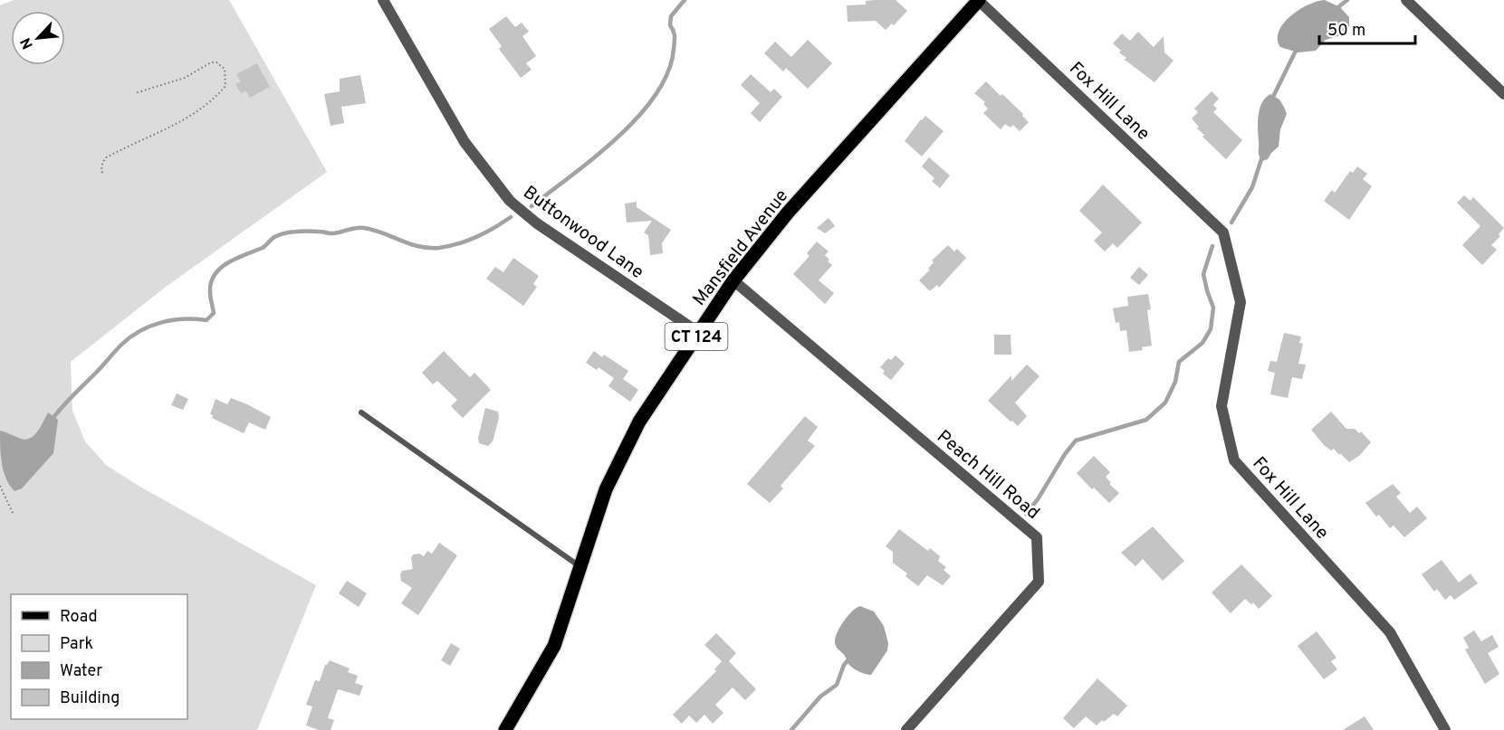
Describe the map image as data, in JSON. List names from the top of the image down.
{
  "streets": {
    "main road": ["Mansfield Avenue", "CT 124"],
    "street": ["Fox Hill Lane", "Buttonwood Lane", "Peach Hill Road"]
  },
  "crossings": [
    ["Fox Hill Lane", "Mansfield Avenue"],
    ["Buttonwood Lane", "Mansfield Avenue"],
    ["Mansfield Avenue", "Peach Hill Road"]
  ],
  "legend": [
    "Road",
    "Park",
    "Water",
    "Building"
  ],
  "scale_bar": "50 m",
  "north": "bottom left"
}
